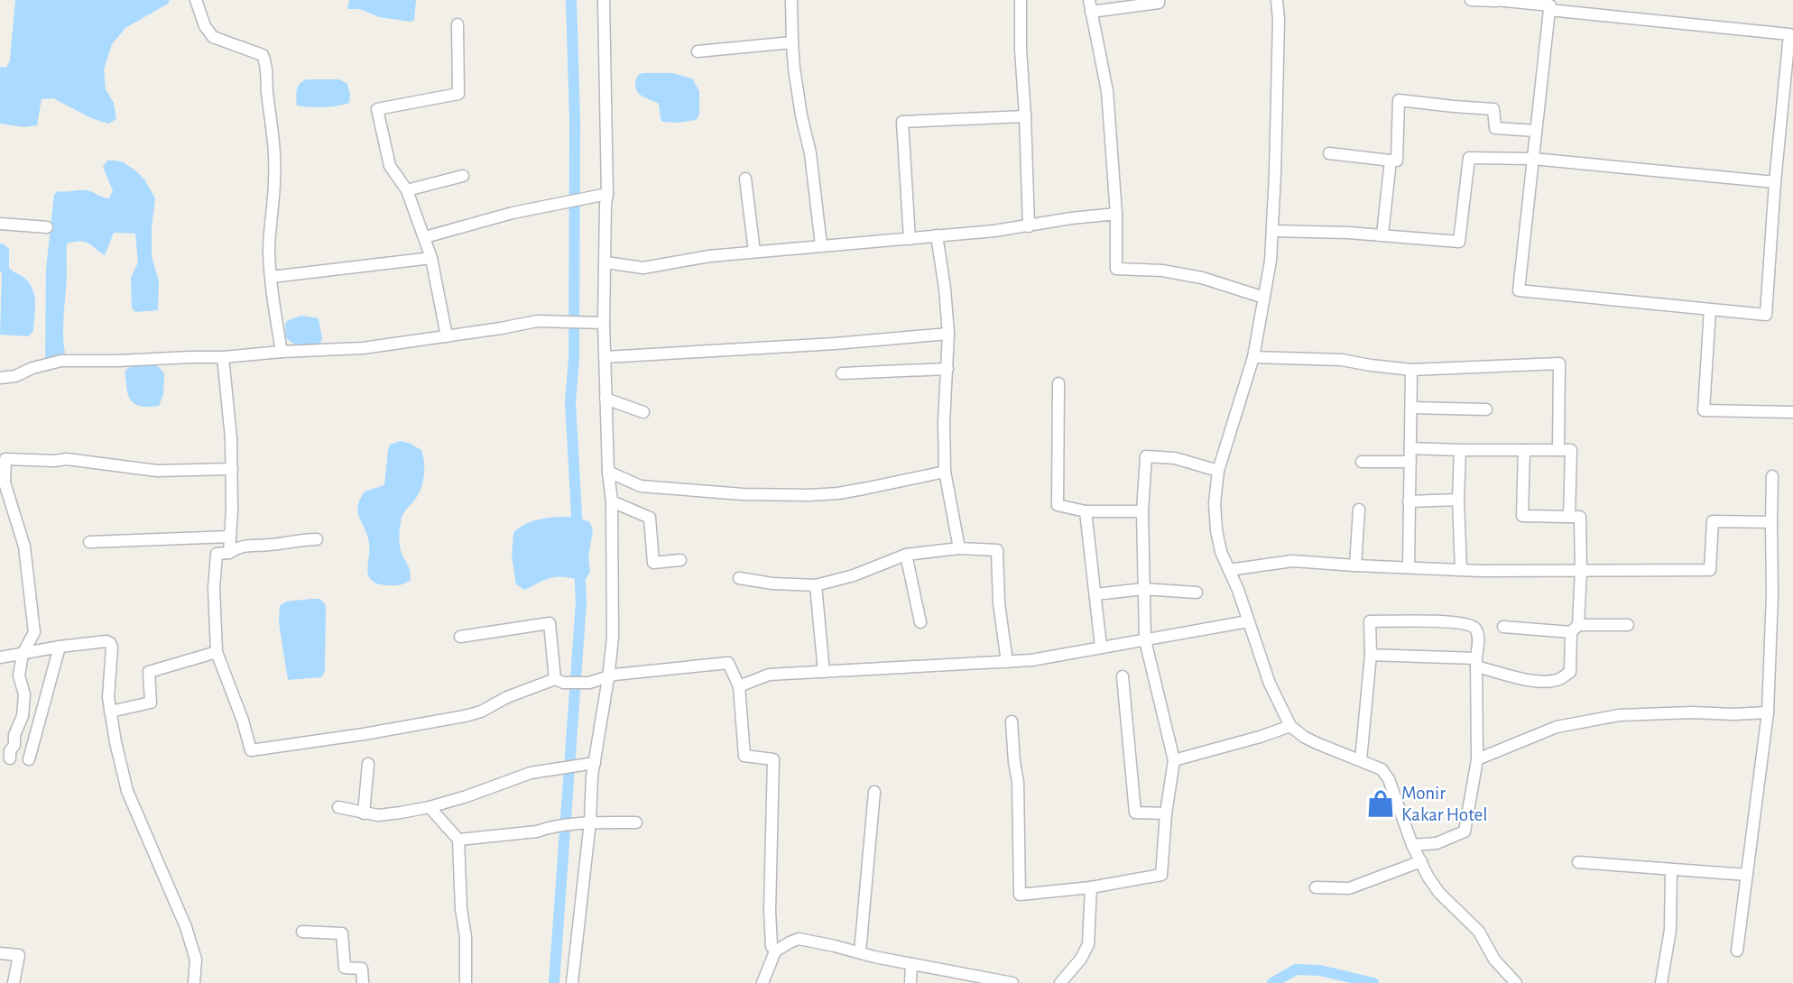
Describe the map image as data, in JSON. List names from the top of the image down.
{
  "places": {
    "shop": ["Monir Kakar Hotel"]
  }
}
